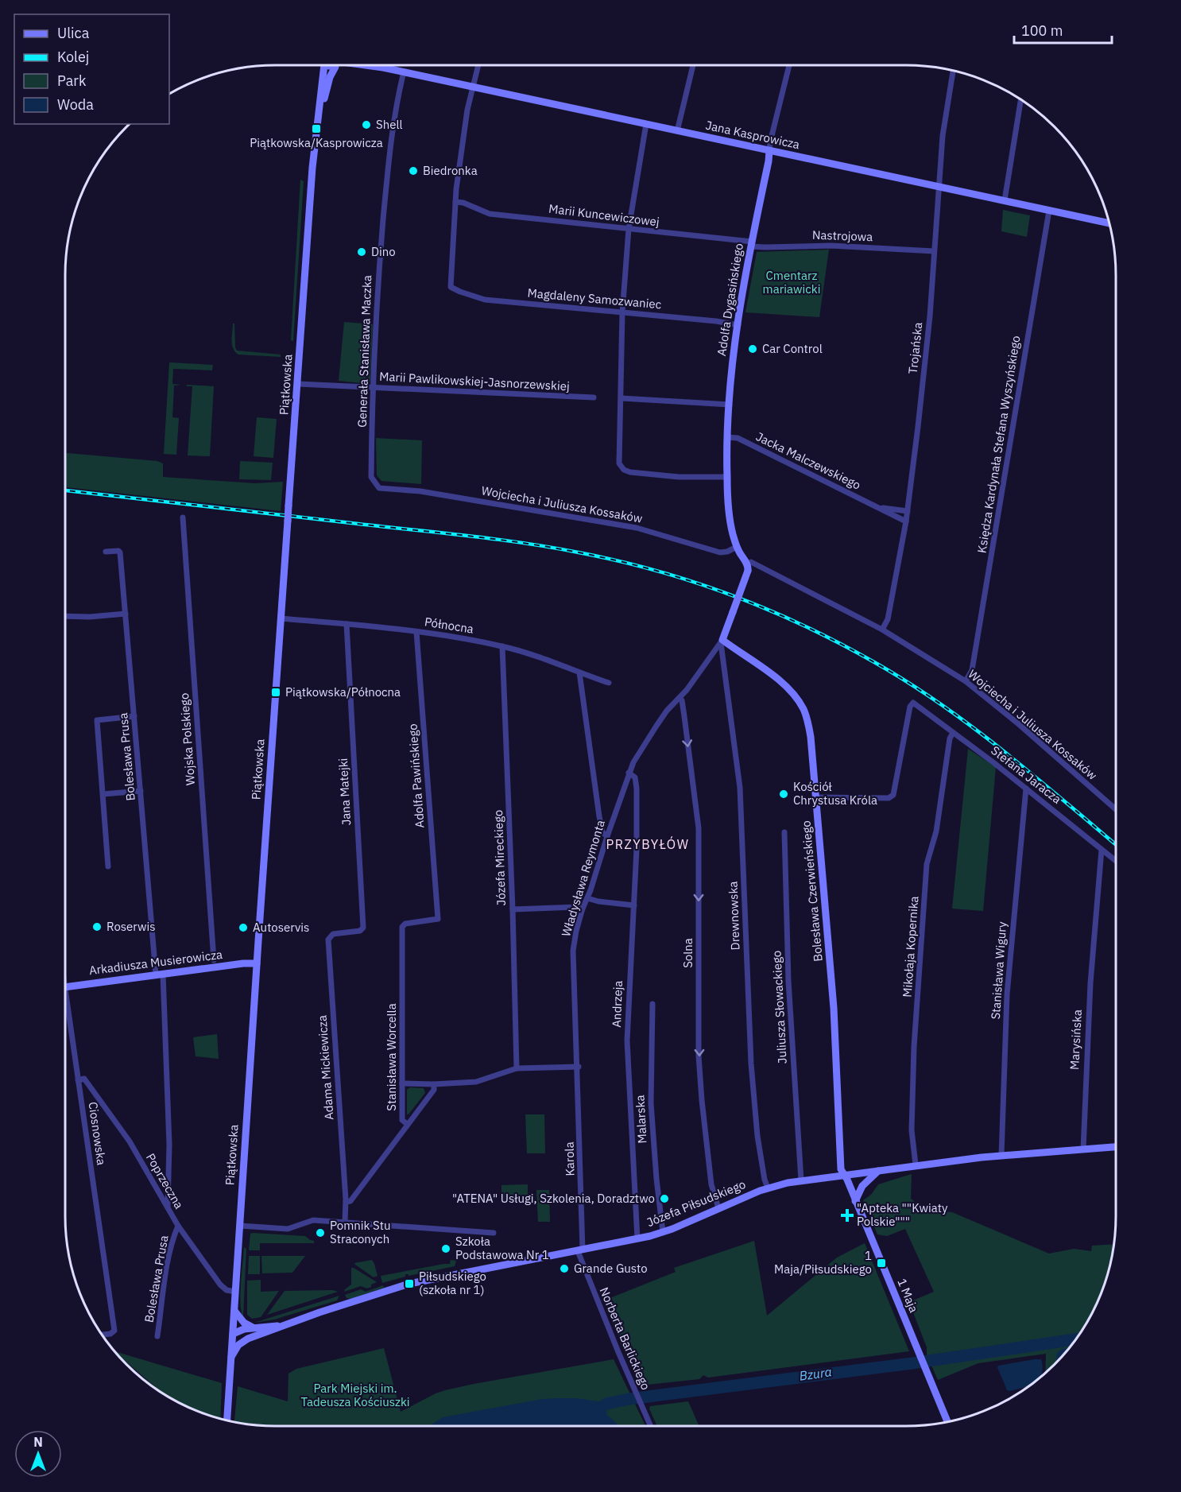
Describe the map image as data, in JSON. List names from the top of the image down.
{
  "streets": {
    "street": [
      "Jana Kasprowicza",
      "Marii Kuncewiczowej",
      "Nastrojowa",
      "Magdaleny Samozwaniec",
      "Adolfa Dygasińskiego",
      "Trojańska",
      "Generała Stanisława Maczka",
      "Marii Pawlikowskiej-Jasnorzewskiej",
      "Piątkowska",
      "Księdza Kardynała Stefana Wyszyńskiego",
      "Jacka Malczewskiego",
      "Wojciecha i Juliusza Kossaków",
      "Północna",
      "Wojska Polskiego",
      "Bolesława Prusa",
      "Stefana Jaracza",
      "Adolfa Pawińskiego",
      "Jana Matejki",
      "Józefa Mireckiego",
      "Władysława Reymonta",
      "Bolesława Czerwieńskiego",
      "Drewnowska",
      "Mikołaja Kopernika",
      "Solna",
      "Arkadiusza Musierowicza",
      "Stanisława Wigury",
      "Andrzeja",
      "Juliusza Słowackiego",
      "Marysińska",
      "Stanisława Worcella",
      "Adama Mickiewicza",
      "Malarska",
      "Ciosnowska",
      "Karola",
      "Poprzeczna",
      "Józefa Piłsudskiego",
      "1 Maja",
      "Norberta Barlickiego"
    ]
  },
  "crossings": [
    ["Jana Kasprowicza", "Adolfa Dygasińskiego"],
    ["Jana Kasprowicza", "Trojańska"],
    ["Jana Kasprowicza", "Generała Stanisława Maczka"],
    ["Jana Kasprowicza", "Księdza Kardynała Stefana Wyszyńskiego"],
    ["Marii Kuncewiczowej", "Nastrojowa"],
    ["Marii Kuncewiczowej", "Magdaleny Samozwaniec"],
    ["Marii Kuncewiczowej", "Adolfa Dygasińskiego"],
    ["Nastrojowa", "Adolfa Dygasińskiego"],
    ["Nastrojowa", "Trojańska"],
    ["Magdaleny Samozwaniec", "Adolfa Dygasińskiego"],
    ["Adolfa Dygasińskiego", "Jacka Malczewskiego"],
    ["Adolfa Dygasińskiego", "Wojciecha i Juliusza Kossaków"],
    ["Trojańska", "Jacka Malczewskiego"],
    ["Trojańska", "Wojciecha i Juliusza Kossaków"],
    ["Generała Stanisława Maczka", "Marii Pawlikowskiej-Jasnorzewskiej"],
    ["Generała Stanisława Maczka", "Wojciecha i Juliusza Kossaków"],
    ["Marii Pawlikowskiej-Jasnorzewskiej", "Piątkowska"],
    ["Piątkowska", "Północna"],
    ["Piątkowska", "Arkadiusza Musierowicza"],
    ["Piątkowska", "Poprzeczna"],
    ["Piątkowska", "Józefa Piłsudskiego"],
    ["Księdza Kardynała Stefana Wyszyńskiego", "Wojciecha i Juliusza Kossaków"],
    ["Północna", "Adolfa Pawińskiego"],
    ["Północna", "Jana Matejki"],
    ["Północna", "Józefa Mireckiego"],
    ["Bolesława Prusa", "Arkadiusza Musierowicza"],
    ["Bolesława Prusa", "Poprzeczna"],
    ["Stefana Jaracza", "Bolesława Czerwieńskiego"],
    ["Stefana Jaracza", "Mikołaja Kopernika"],
    ["Stefana Jaracza", "Stanisława Wigury"],
    ["Stefana Jaracza", "Marysińska"],
    ["Adolfa Pawińskiego", "Stanisława Worcella"],
    ["Jana Matejki", "Adama Mickiewicza"],
    ["Władysława Reymonta", "Bolesława Czerwieńskiego"],
    ["Władysława Reymonta", "Drewnowska"],
    ["Władysława Reymonta", "Solna"],
    ["Władysława Reymonta", "Andrzeja"],
    ["Władysława Reymonta", "Karola"],
    ["Bolesława Czerwieńskiego", "Drewnowska"],
    ["Bolesława Czerwieńskiego", "Józefa Piłsudskiego"],
    ["Bolesława Czerwieńskiego", "1 Maja"],
    ["Drewnowska", "Józefa Piłsudskiego"],
    ["Mikołaja Kopernika", "Józefa Piłsudskiego"],
    ["Solna", "Józefa Piłsudskiego"],
    ["Stanisława Wigury", "Józefa Piłsudskiego"],
    ["Andrzeja", "Józefa Piłsudskiego"],
    ["Juliusza Słowackiego", "Józefa Piłsudskiego"],
    ["Marysińska", "Józefa Piłsudskiego"],
    ["Stanisława Worcella", "Adama Mickiewicza"],
    ["Malarska", "Józefa Piłsudskiego"],
    ["Ciosnowska", "Poprzeczna"],
    ["Karola", "Józefa Piłsudskiego"],
    ["Karola", "Norberta Barlickiego"],
    ["Józefa Piłsudskiego", "1 Maja"],
    ["Józefa Piłsudskiego", "Norberta Barlickiego"]
  ],
  "one_way": ["Solna"],
  "districts": ["PRZYBYŁÓW"],
  "water": ["Bzura"],
  "parks": ["Cmentarz mariawicki", "Park Miejski im. Tadeusza Kościuszki"],
  "places": {
    "other": [
      "Shell",
      "Biedronka",
      "Dino",
      "Car Control",
      "Kościół Chrystusa Króla",
      "Roserwis",
      "Autoservis",
      "\"ATENA\" Usługi, Szkolenia, Doradztwo",
      "Pomnik Stu Straconych",
      "Szkoła Podstawowa Nr 1",
      "Grande Gusto"
    ],
    "transit": [
      "Piątkowska/Kasprowicza",
      "Piątkowska/Północna",
      "1 Maja/Piłsudskiego",
      "Piłsudskiego (szkoła nr 1)"
    ],
    "health": ["\"Apteka \"\"Kwiaty Polskie\"\"\""]
  },
  "legend": [
    "Ulica",
    "Kolej",
    "Park",
    "Woda"
  ],
  "scale_bar": "100 m",
  "north": "top"
}
